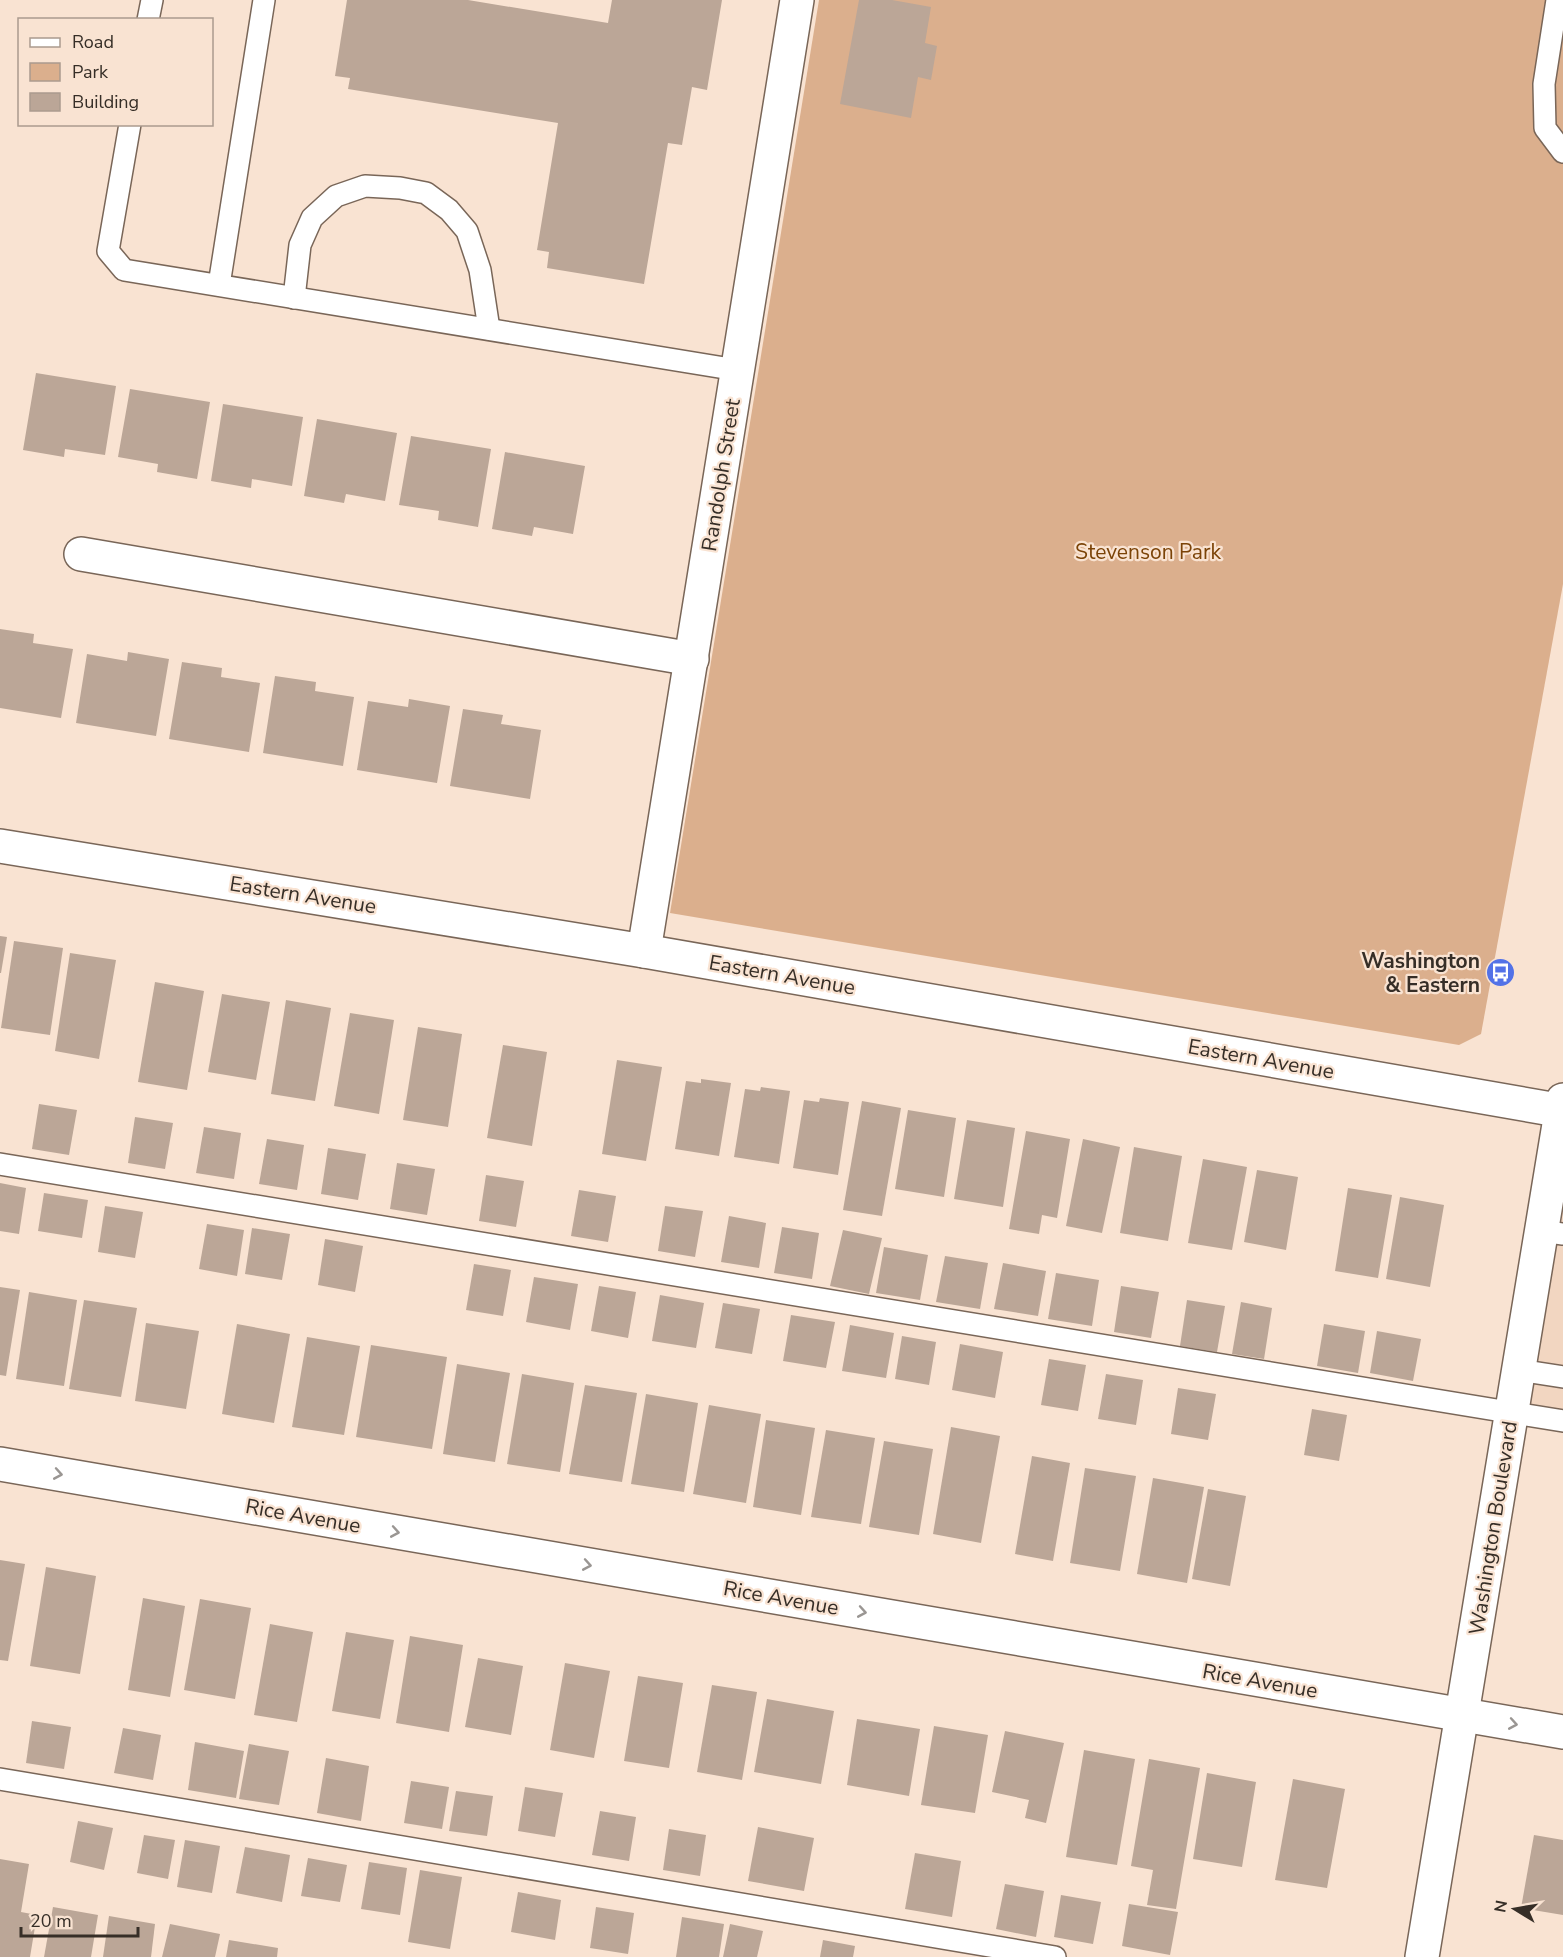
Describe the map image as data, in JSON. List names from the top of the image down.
{
  "streets": {
    "street": [
      "Randolph Street",
      "Eastern Avenue",
      "Rice Avenue",
      "Washington Boulevard"
    ]
  },
  "crossings": [
    ["Randolph Street", "Eastern Avenue"],
    ["Eastern Avenue", "Washington Boulevard"],
    ["Rice Avenue", "Washington Boulevard"]
  ],
  "one_way": ["Rice Avenue"],
  "parks": ["Stevenson Park"],
  "places": {
    "bus stop": ["Washington & Eastern"]
  },
  "legend": ["Road", "Park", "Building"],
  "scale_bar": "20 m",
  "north": "left"
}
